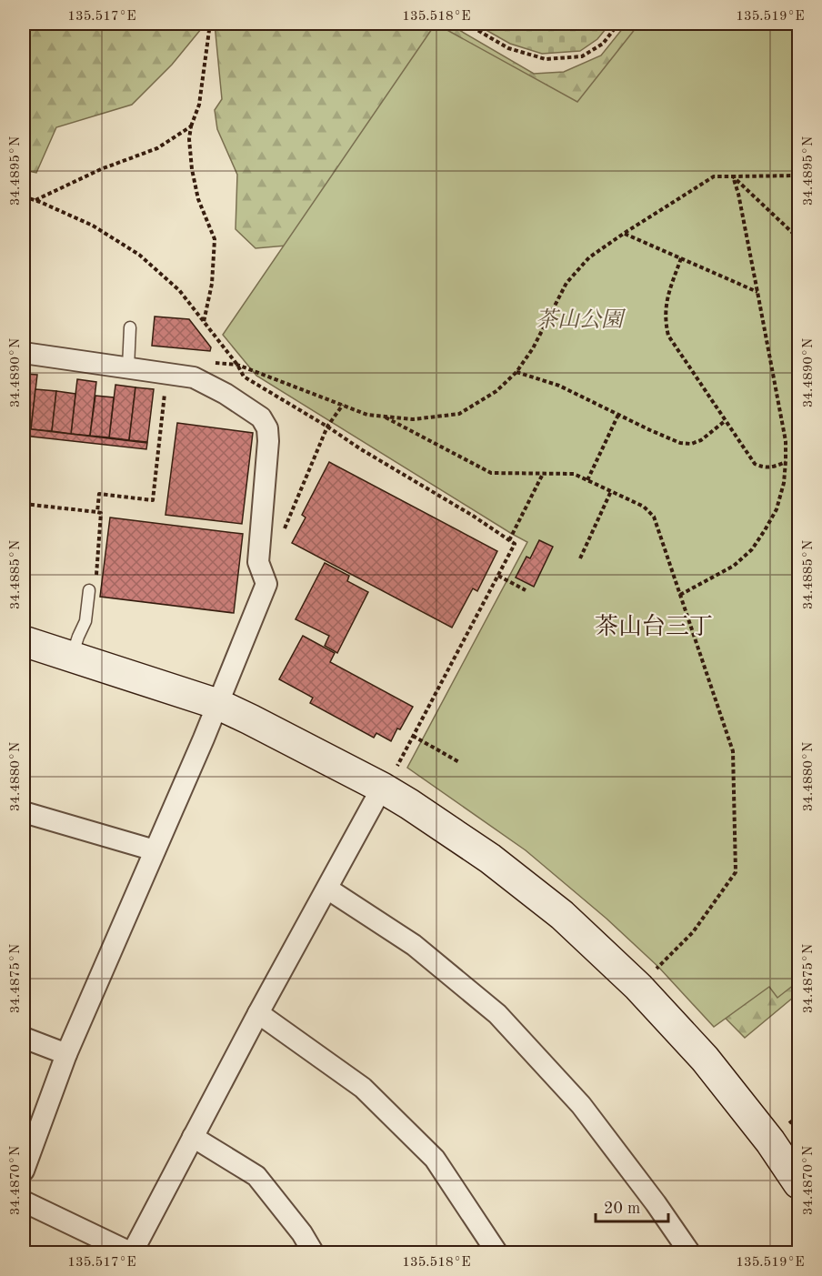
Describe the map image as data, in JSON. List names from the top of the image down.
{
  "districts": ["茶山台三丁"],
  "parks": ["茶山公園"],
  "scale_bar": "20 m",
  "coordinates": [
    "135.517°E",
    "135.518°E",
    "135.519°E",
    "34.4895°N",
    "34.4890°N",
    "34.4885°N",
    "34.4880°N",
    "34.4875°N",
    "34.4870°N"
  ]
}
